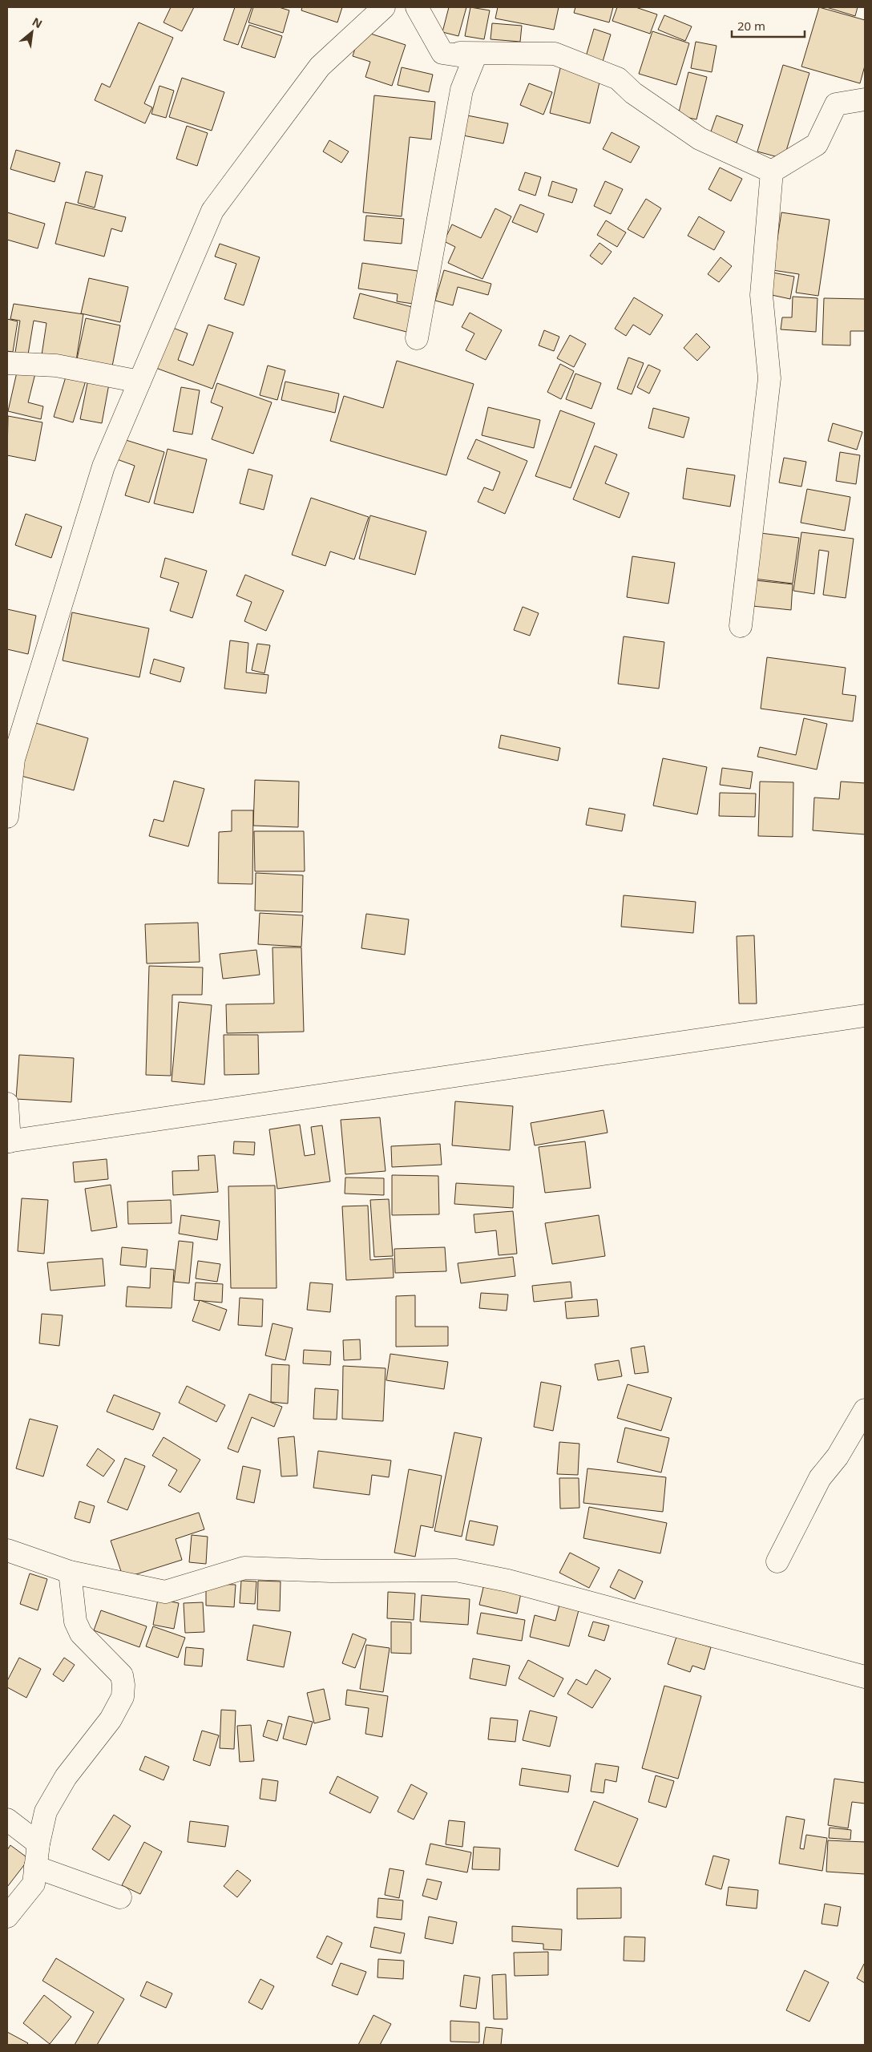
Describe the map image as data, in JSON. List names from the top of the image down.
{
  "scale_bar": "20 m",
  "north": "top right"
}
